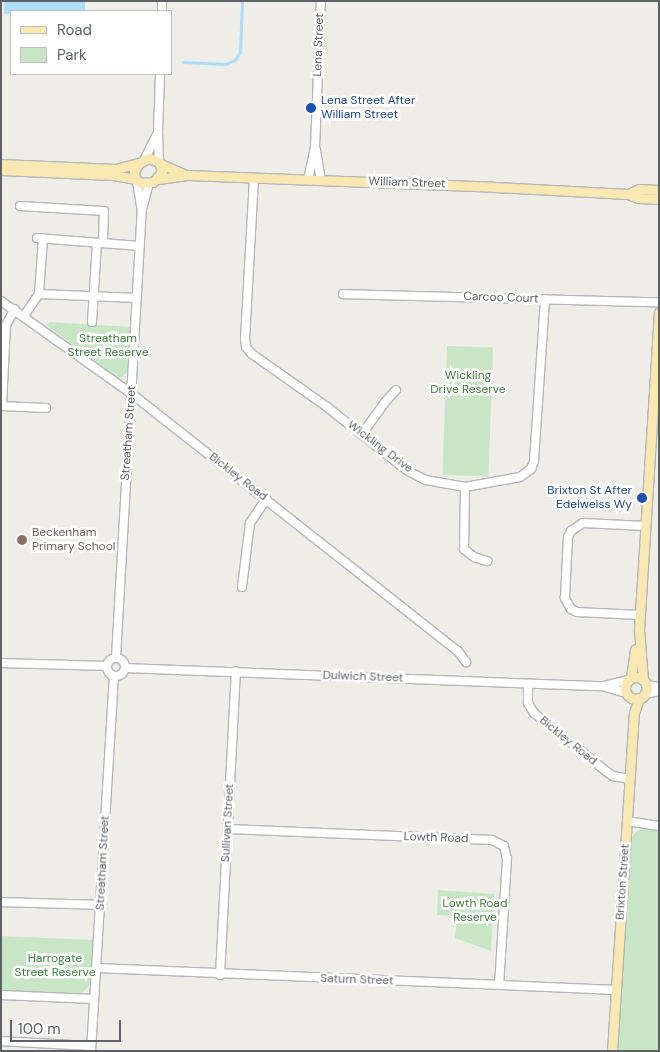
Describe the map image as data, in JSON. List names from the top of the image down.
{
  "streets": {
    "main road": ["William Street", "Brixton Street"],
    "street": [
      "Lena Street",
      "Carcoo Court",
      "Streatham Street",
      "Wickling Drive",
      "Bickley Road",
      "Dulwich Street",
      "Sullivan Street",
      "Lowth Road",
      "Saturn Street"
    ]
  },
  "crossings": [
    ["Lena Street", "William Street"],
    ["William Street", "Streatham Street"],
    ["William Street", "Wickling Drive"],
    ["Carcoo Court", "Wickling Drive"],
    ["Streatham Street", "Bickley Road"],
    ["Streatham Street", "Dulwich Street"],
    ["Streatham Street", "Saturn Street"],
    ["Bickley Road", "Dulwich Street"],
    ["Bickley Road", "Brixton Street"],
    ["Dulwich Street", "Sullivan Street"],
    ["Dulwich Street", "Brixton Street"],
    ["Sullivan Street", "Lowth Road"],
    ["Sullivan Street", "Saturn Street"],
    ["Lowth Road", "Saturn Street"],
    ["Brixton Street", "Saturn Street"]
  ],
  "parks": [
    "Streatham Street Reserve",
    "Wickling Drive Reserve",
    "Lowth Road Reserve",
    "Harrogate Street Reserve"
  ],
  "places": ["Lena Street After William Street", "Brixton St After Edelweiss Wy", "Beckenham Primary School"],
  "legend": ["Road", "Park"],
  "scale_bar": "100 m"
}
